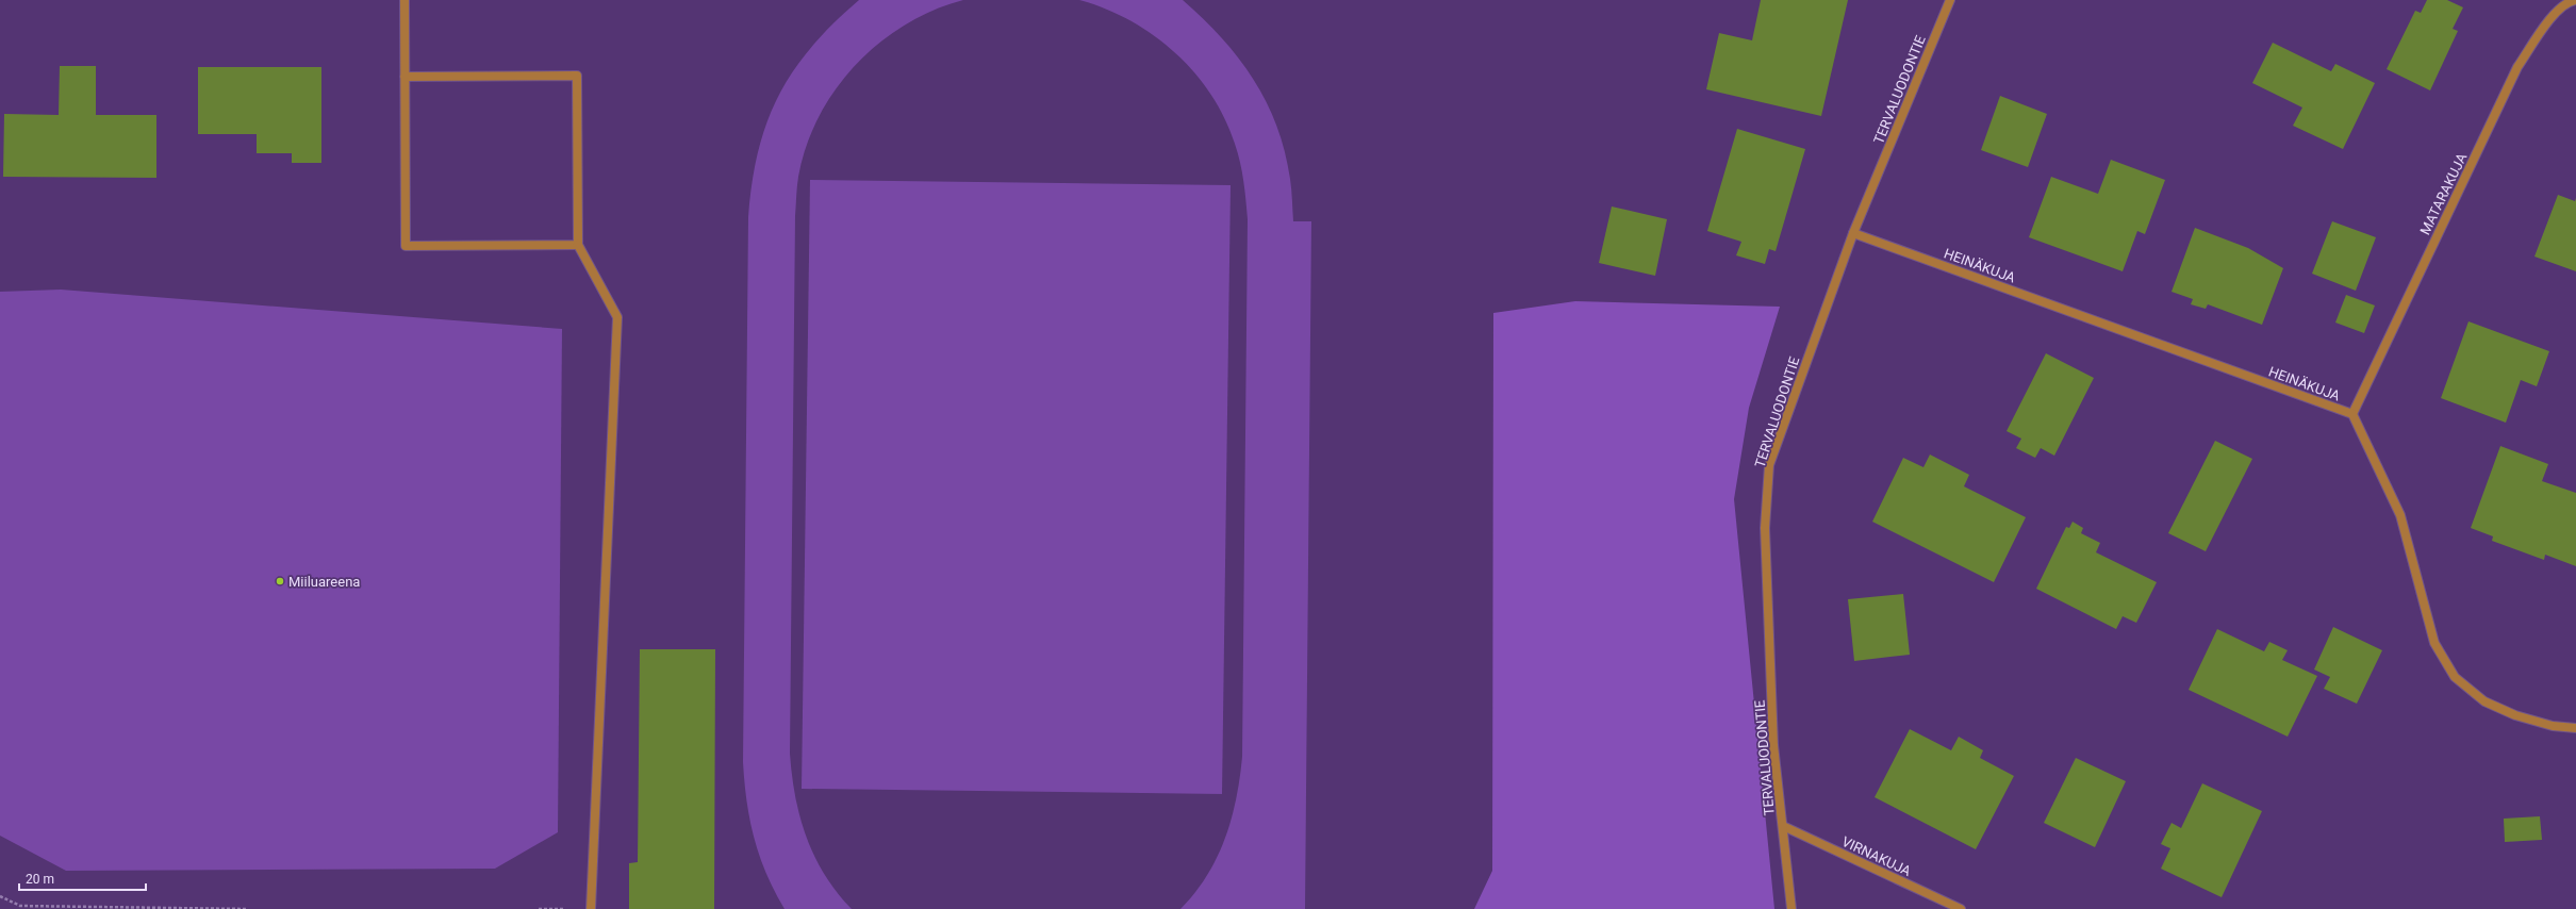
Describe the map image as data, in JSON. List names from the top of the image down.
{
  "streets": {
    "street": [
      "TERVALUODONTIE",
      "MATARAKUJA",
      "HEINÄKUJA",
      "VIRNAKUJA"
    ]
  },
  "crossings": [
    ["TERVALUODONTIE", "HEINÄKUJA"],
    ["TERVALUODONTIE", "VIRNAKUJA"],
    ["MATARAKUJA", "HEINÄKUJA"]
  ],
  "places": ["Miiluareena"],
  "scale_bar": "20 m"
}
